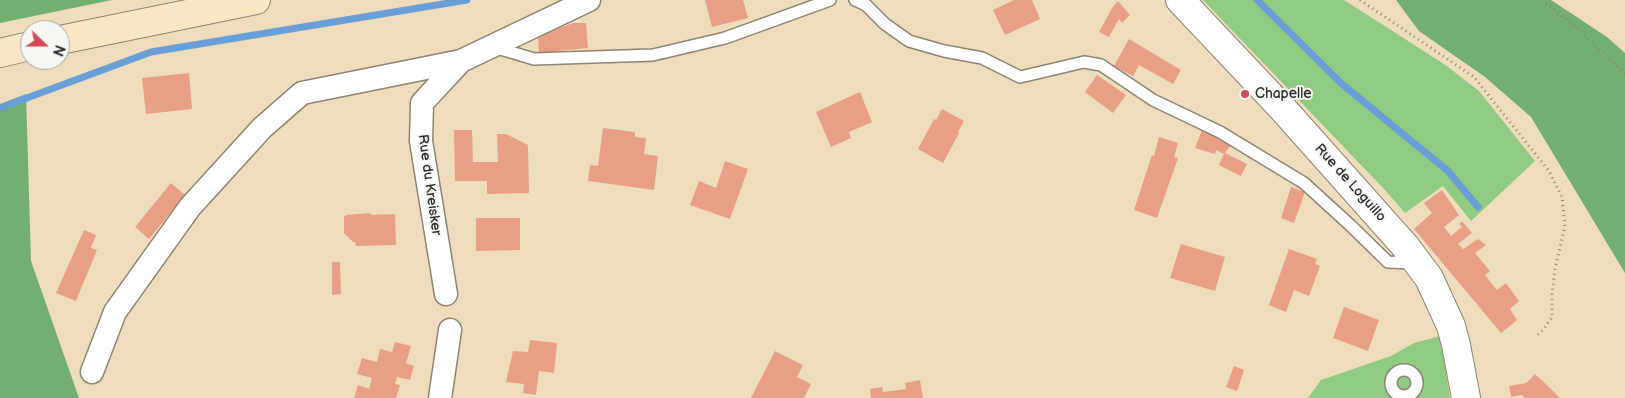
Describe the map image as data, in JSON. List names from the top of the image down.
{
  "streets": {
    "street": ["Rue de Loguillo", "Rue du Kreisker"]
  },
  "places": ["Chapelle"],
  "north": "right"
}
